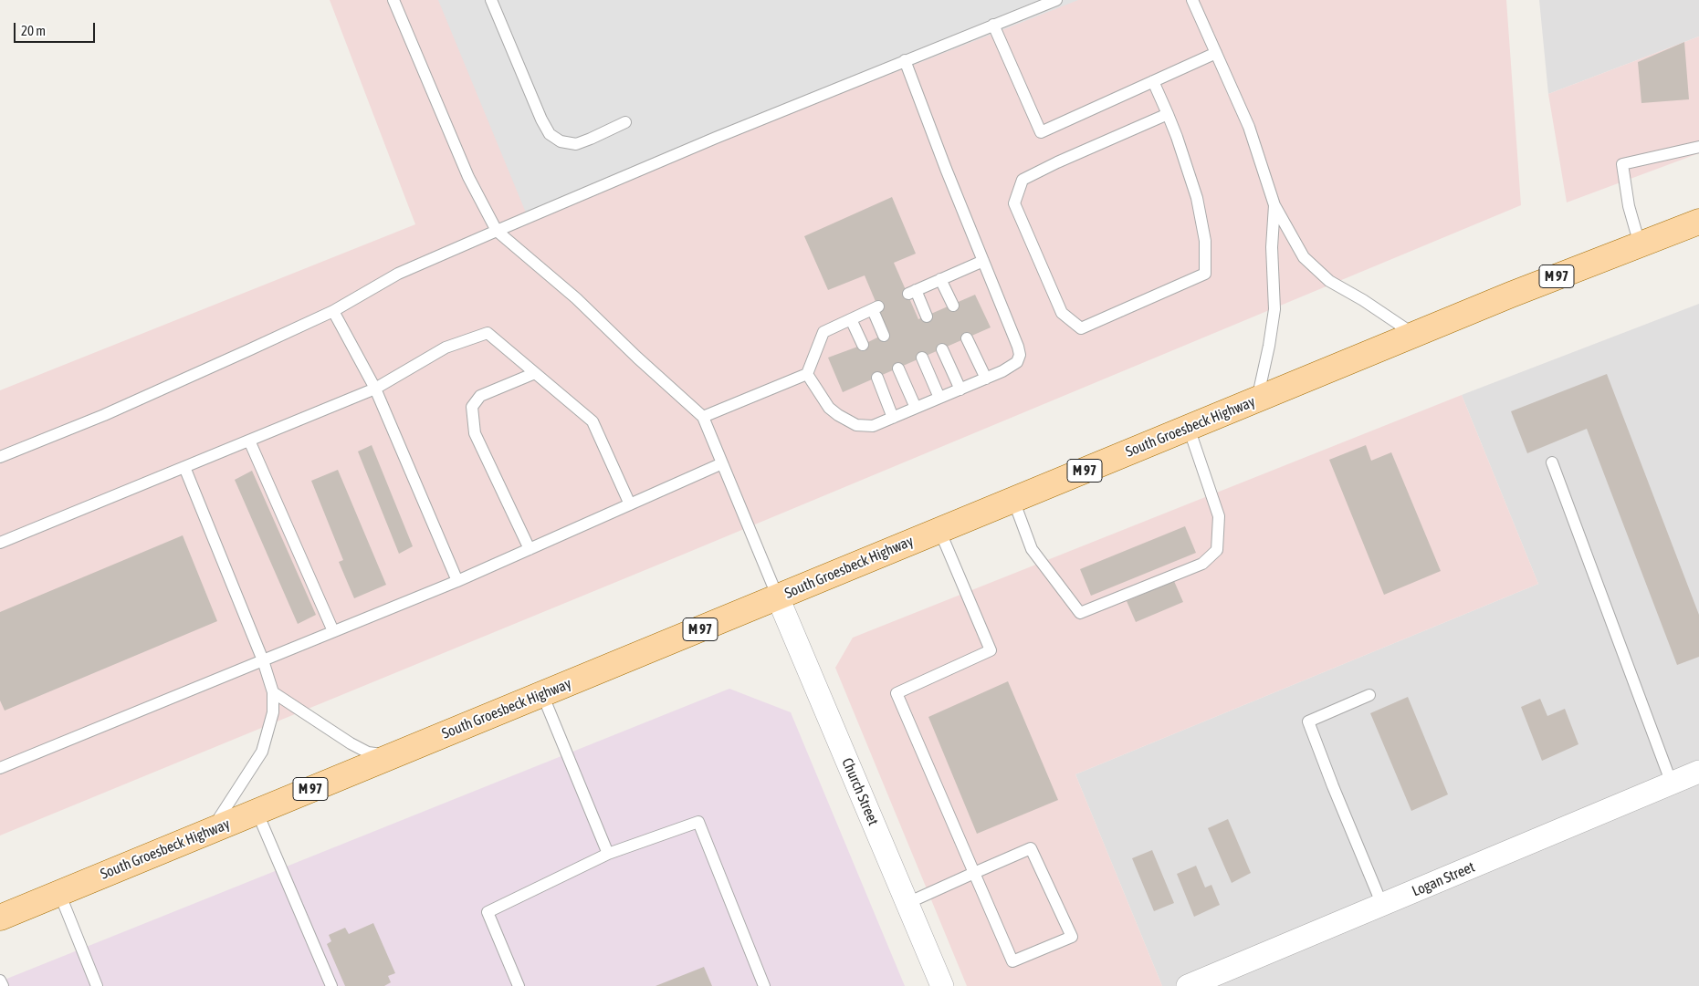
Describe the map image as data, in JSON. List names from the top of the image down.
{
  "streets": {
    "main road": ["M 97", "South Groesbeck Highway"],
    "street": ["Church Street", "Logan Street"]
  },
  "crossings": [
    ["South Groesbeck Highway", "Church Street"]
  ],
  "scale_bar": "20 m"
}
